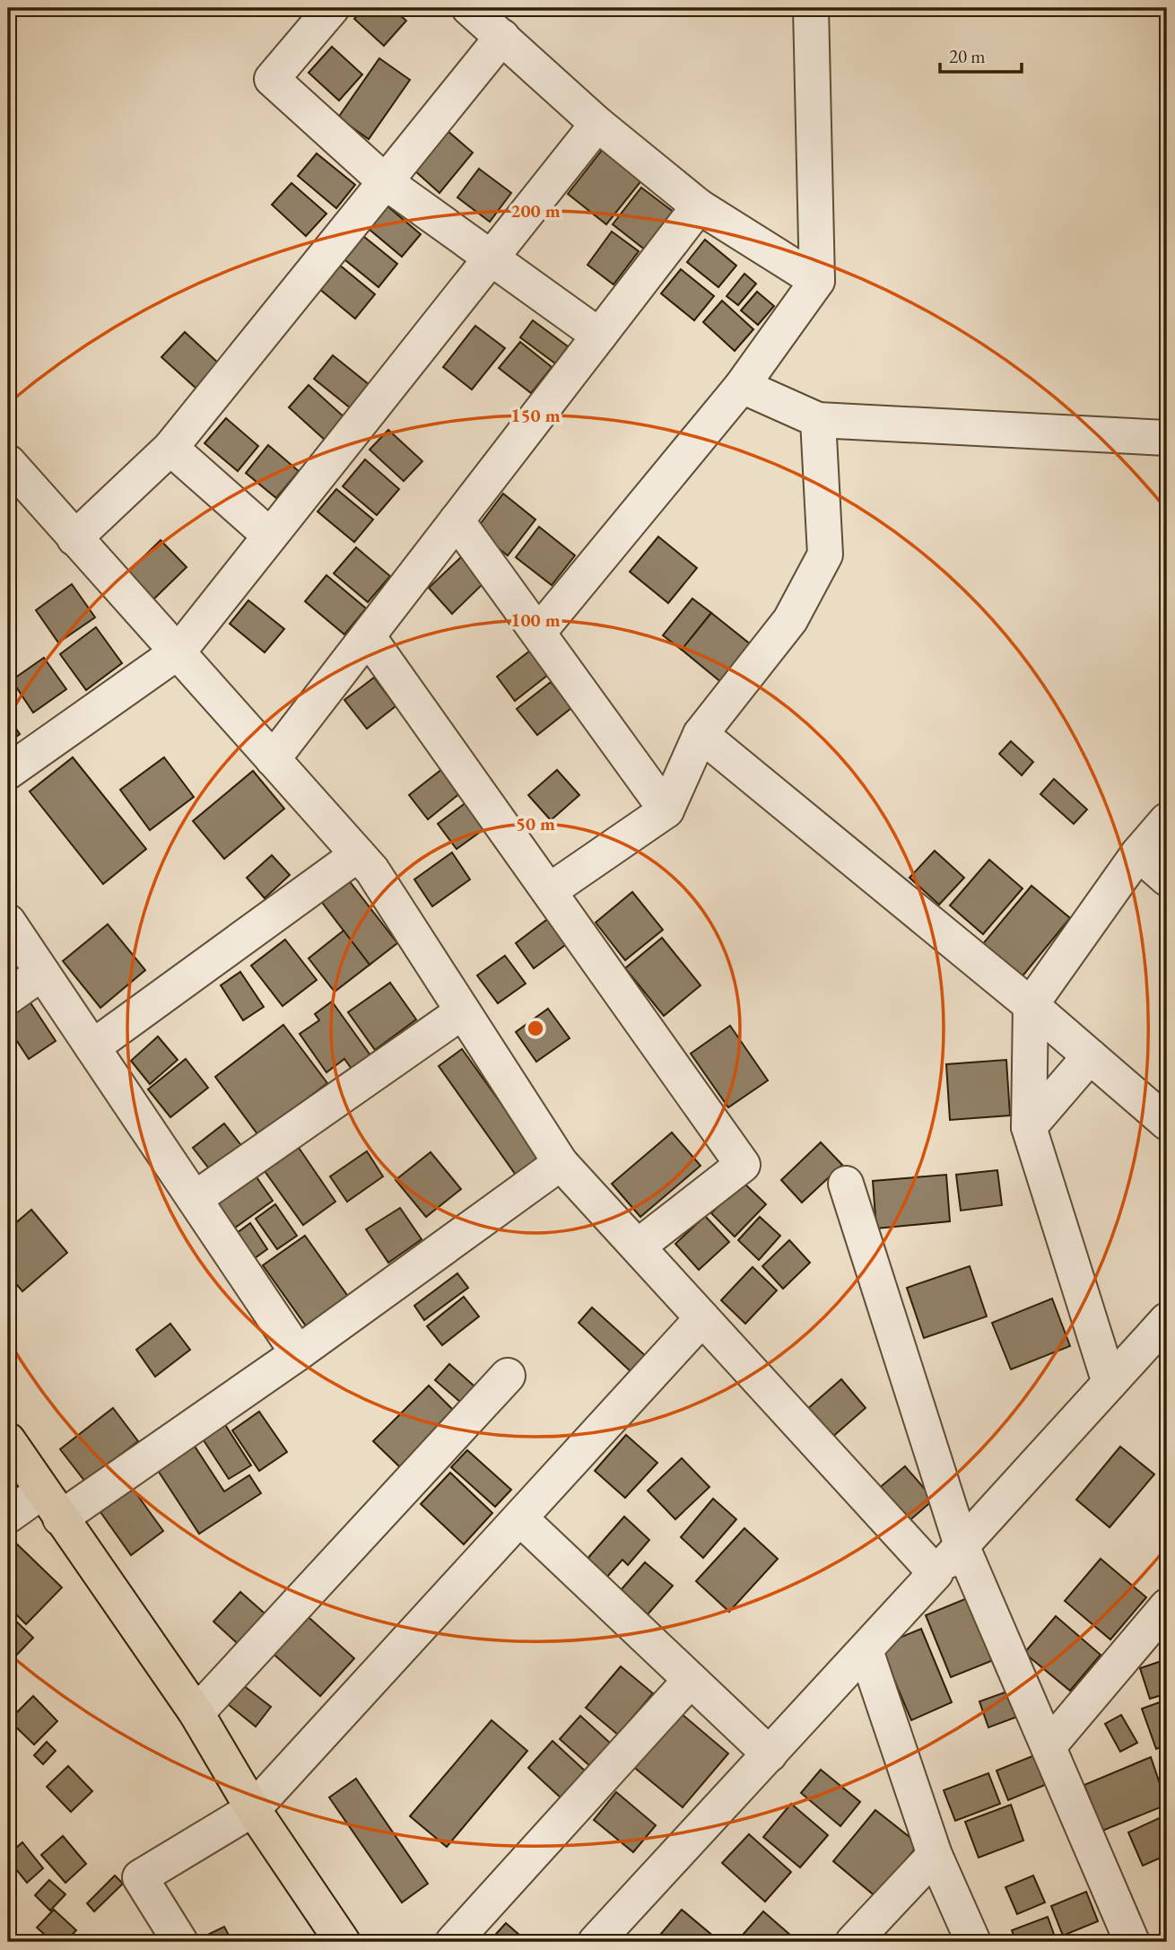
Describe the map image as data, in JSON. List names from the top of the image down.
{
  "scale_bar": "20 m",
  "rings": [
    "200 m",
    "150 m",
    "100 m",
    "50 m"
  ]
}
